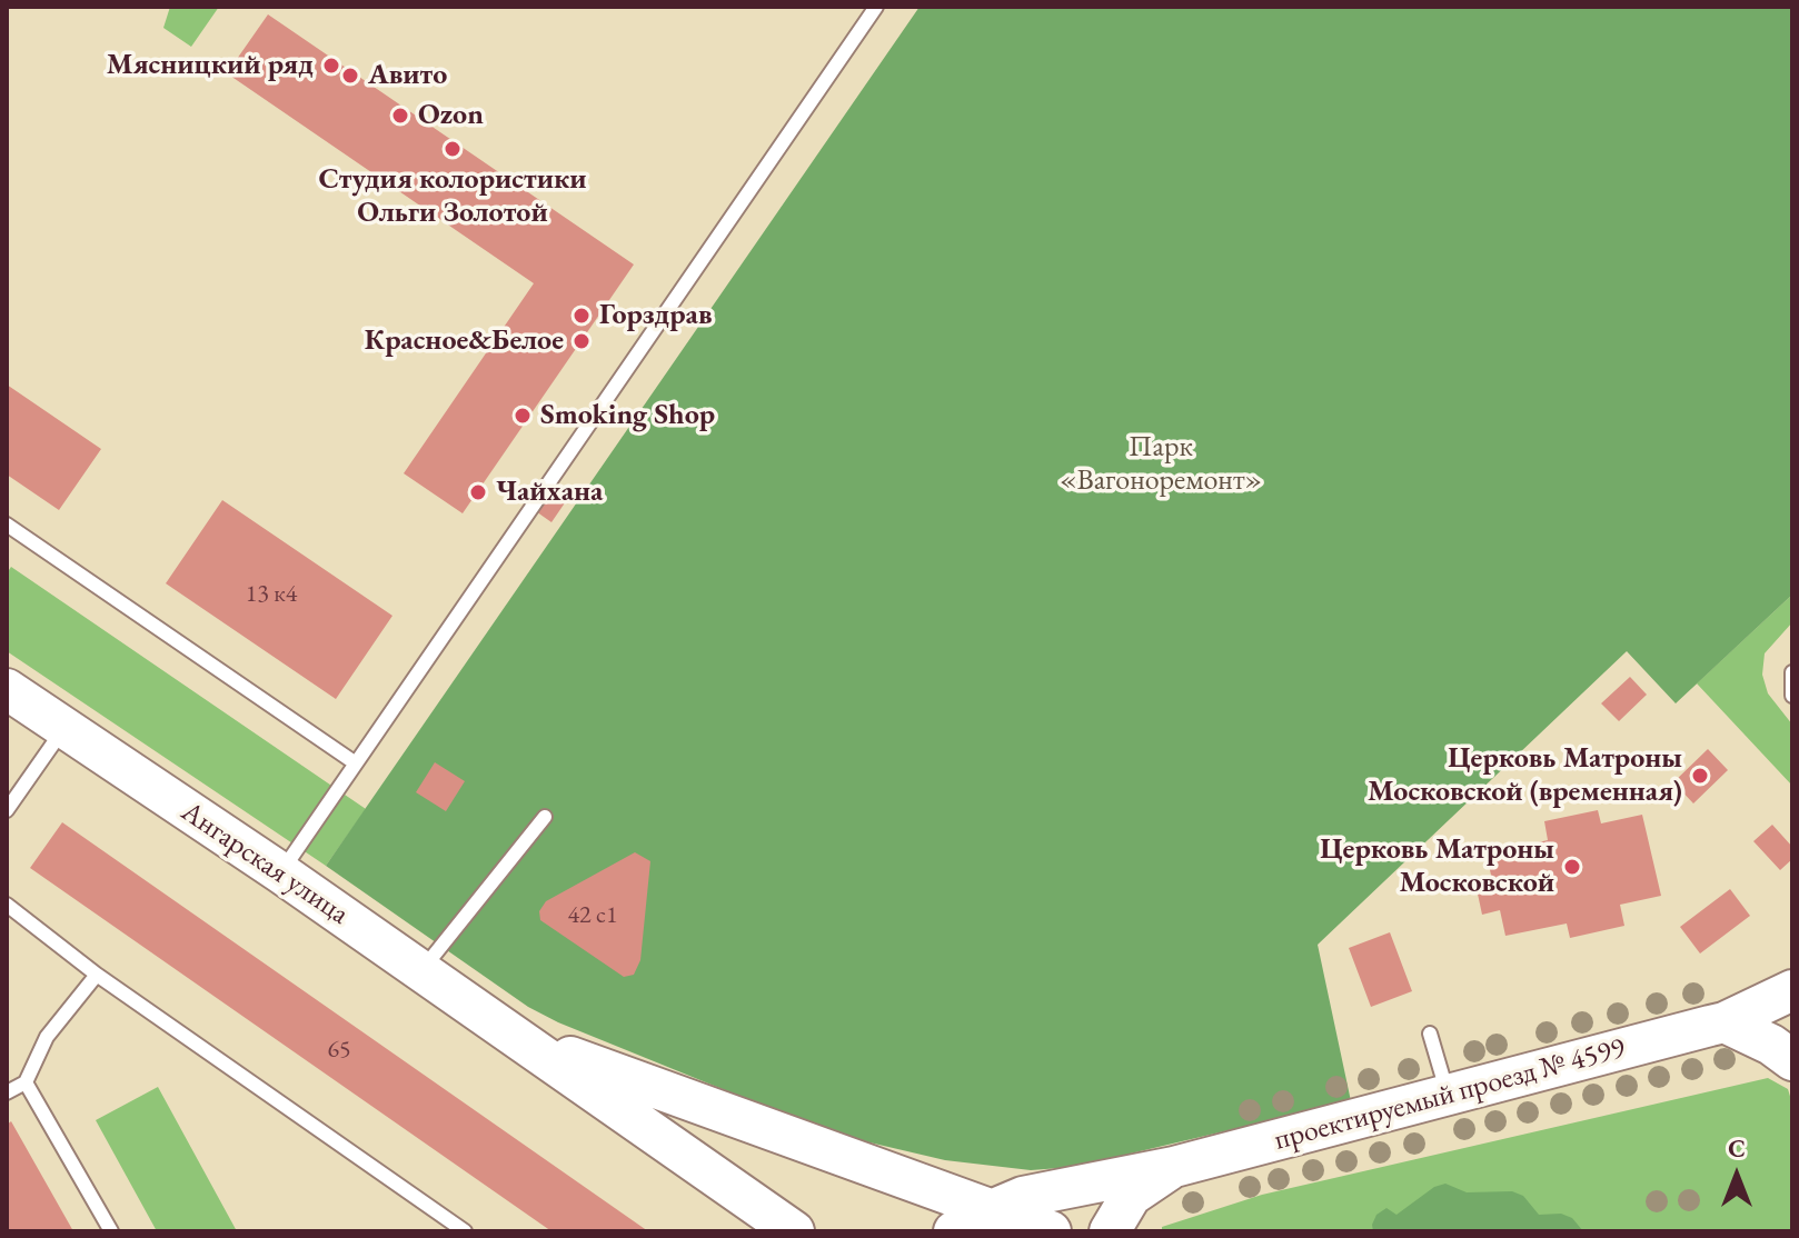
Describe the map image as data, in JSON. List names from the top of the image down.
{
  "streets": {
    "street": ["Ангарская улица", "проектируемый проезд № 4599"]
  },
  "crossings": [
    ["Ангарская улица", "проектируемый проезд № 4599"]
  ],
  "parks": ["Парк «Вагоноремонт»"],
  "places": [
    "Мясницкий ряд",
    "Авито",
    "Ozon",
    "Студия колористики Ольги Золотой",
    "Горздрав",
    "Красное&Белое",
    "Smoking Shop",
    "Чайхана",
    "Церковь Матроны Московской (временная)",
    "Церковь Матроны Московской"
  ],
  "house_numbers": ["13 к4", "42 с1", "65"],
  "north": "top"
}
